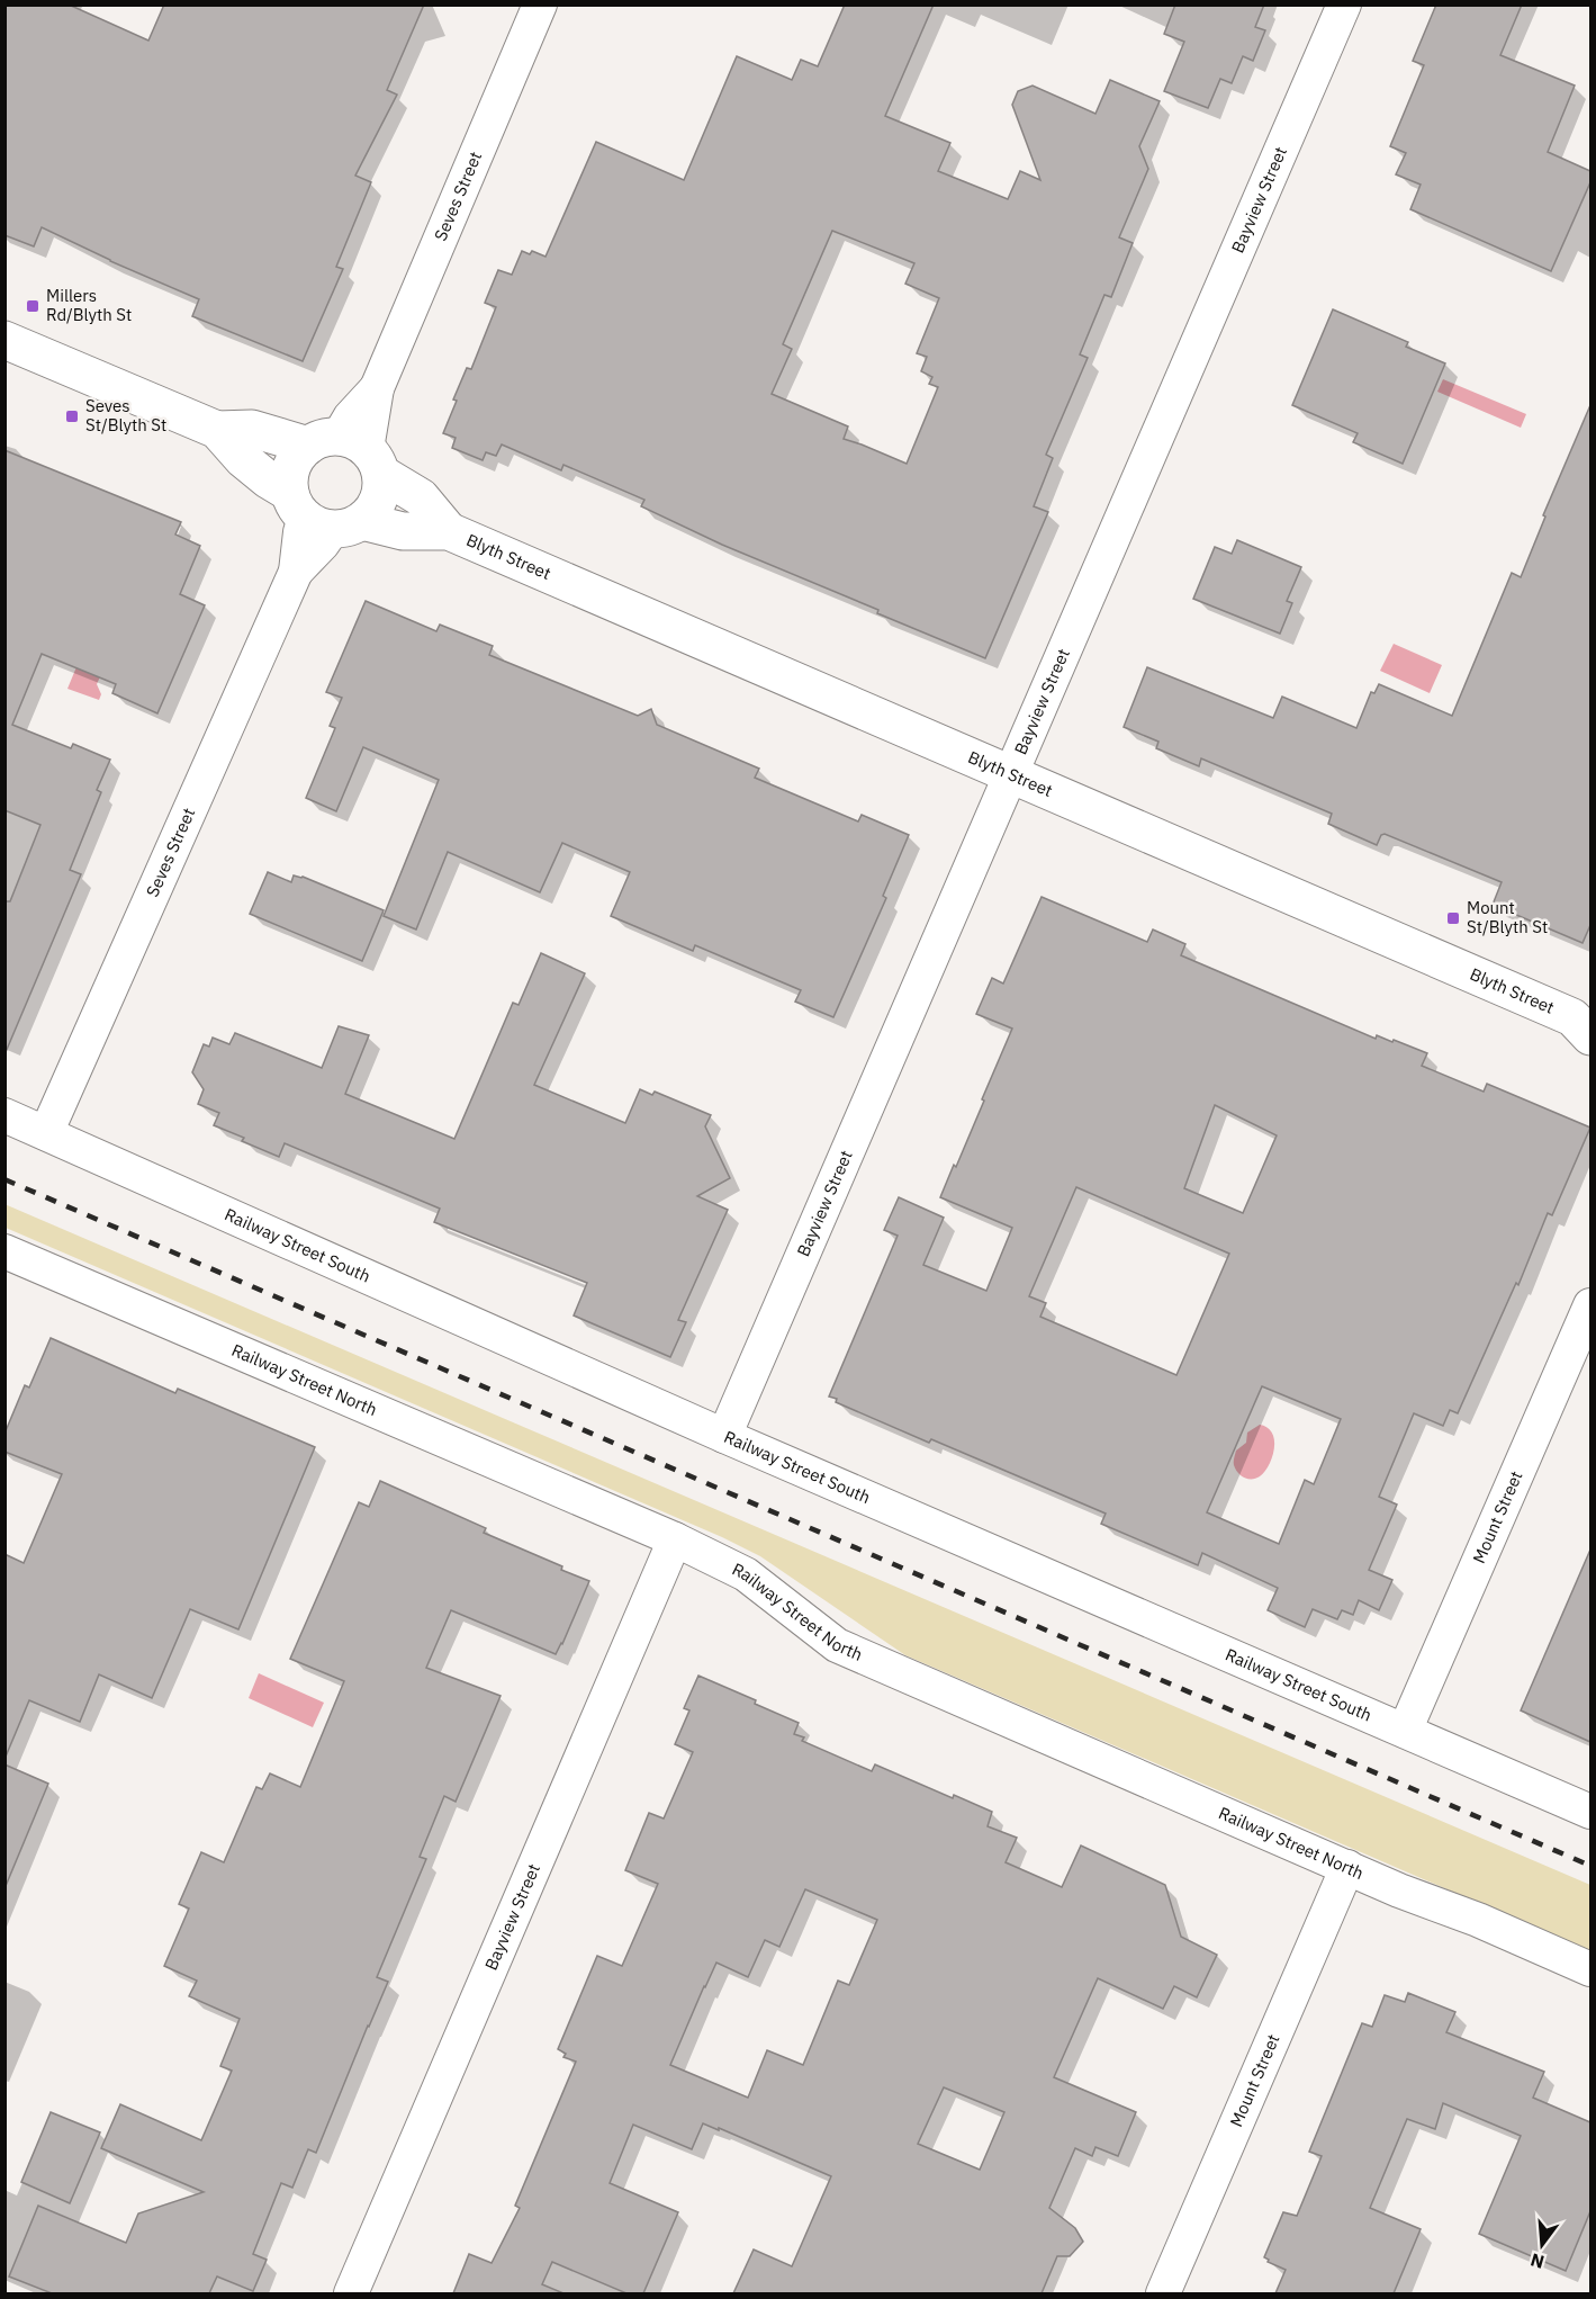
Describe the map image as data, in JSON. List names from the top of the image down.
{
  "streets": {
    "street": [
      "Seves Street",
      "Bayview Street",
      "Blyth Street",
      "Railway Street South",
      "Railway Street North",
      "Mount Street"
    ]
  },
  "crossings": [
    ["Seves Street", "Blyth Street"],
    ["Seves Street", "Railway Street South"],
    ["Bayview Street", "Blyth Street"],
    ["Bayview Street", "Railway Street South"],
    ["Bayview Street", "Railway Street North"],
    ["Railway Street South", "Mount Street"],
    ["Railway Street North", "Mount Street"]
  ],
  "places": {
    "transit": ["Millers Rd/Blyth St", "Seves St/Blyth St", "Mount St/Blyth St"]
  },
  "north": "bottom"
}
